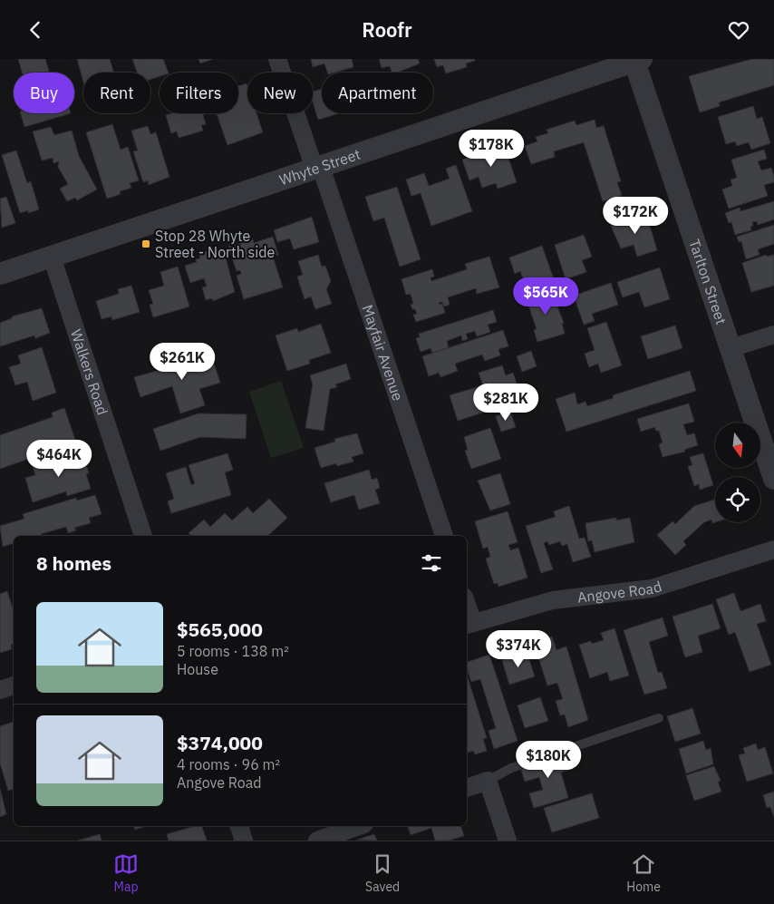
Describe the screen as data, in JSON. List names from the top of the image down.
{
  "streets": {
    "street": [
      "Whyte Street",
      "Tarlton Street",
      "Mayfair Avenue",
      "Walkers Road",
      "Angove Road"
    ]
  },
  "crossings": [
    ["Whyte Street", "Tarlton Street"],
    ["Whyte Street", "Mayfair Avenue"],
    ["Whyte Street", "Walkers Road"]
  ],
  "places": {
    "transit": ["Stop 28 Whyte Street - North side"]
  },
  "north": "bottom",
  "page": {
    "header": "Roofr",
    "chip": [
      "Buy",
      "Rent",
      "Filters",
      "New",
      "Apartment"
    ],
    "price": [
      "$178K",
      "$172K",
      "$565K",
      "$261K",
      "$281K",
      "$464K",
      "$374K",
      "$180K"
    ],
    "heading": "8 homes",
    "list": [
      {
        "name": "$565,000",
        "note": "5 rooms · 138 m² · House"
      },
      {
        "name": "$374,000",
        "note": "4 rooms · 96 m² · Angove Road"
      }
    ],
    "tabs": ["Map", "Saved", "Home"]
  }
}
